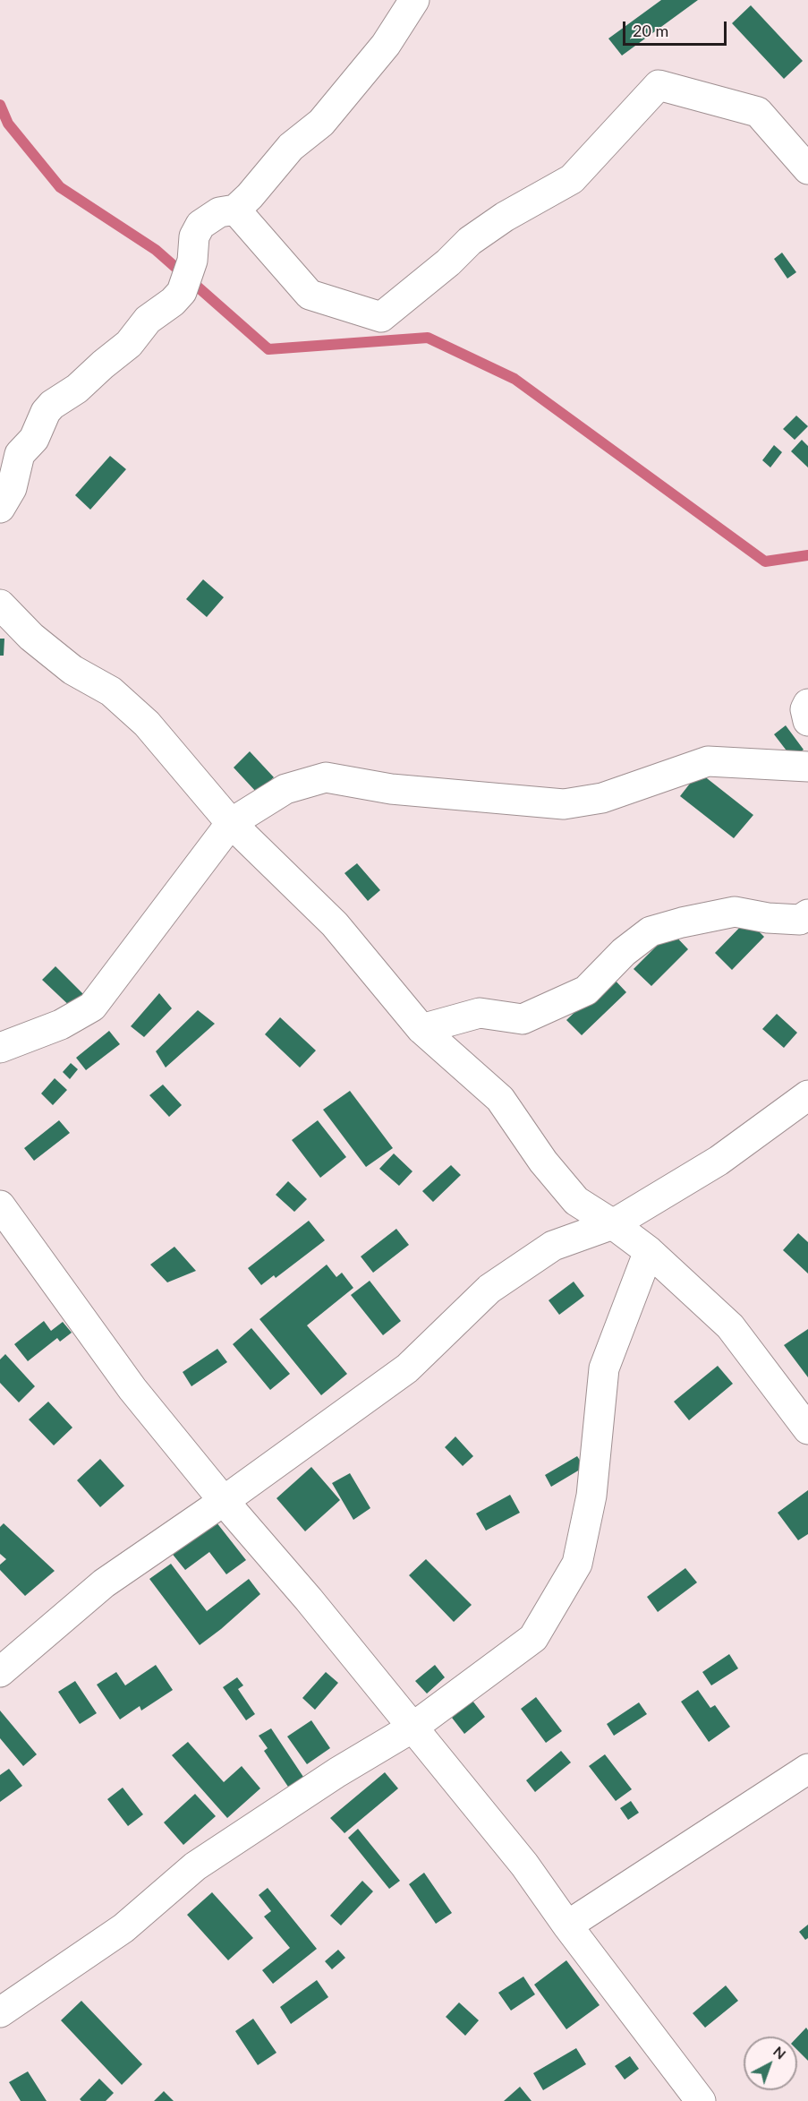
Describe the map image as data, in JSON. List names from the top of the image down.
{
  "scale_bar": "20 m",
  "north": "top right"
}
